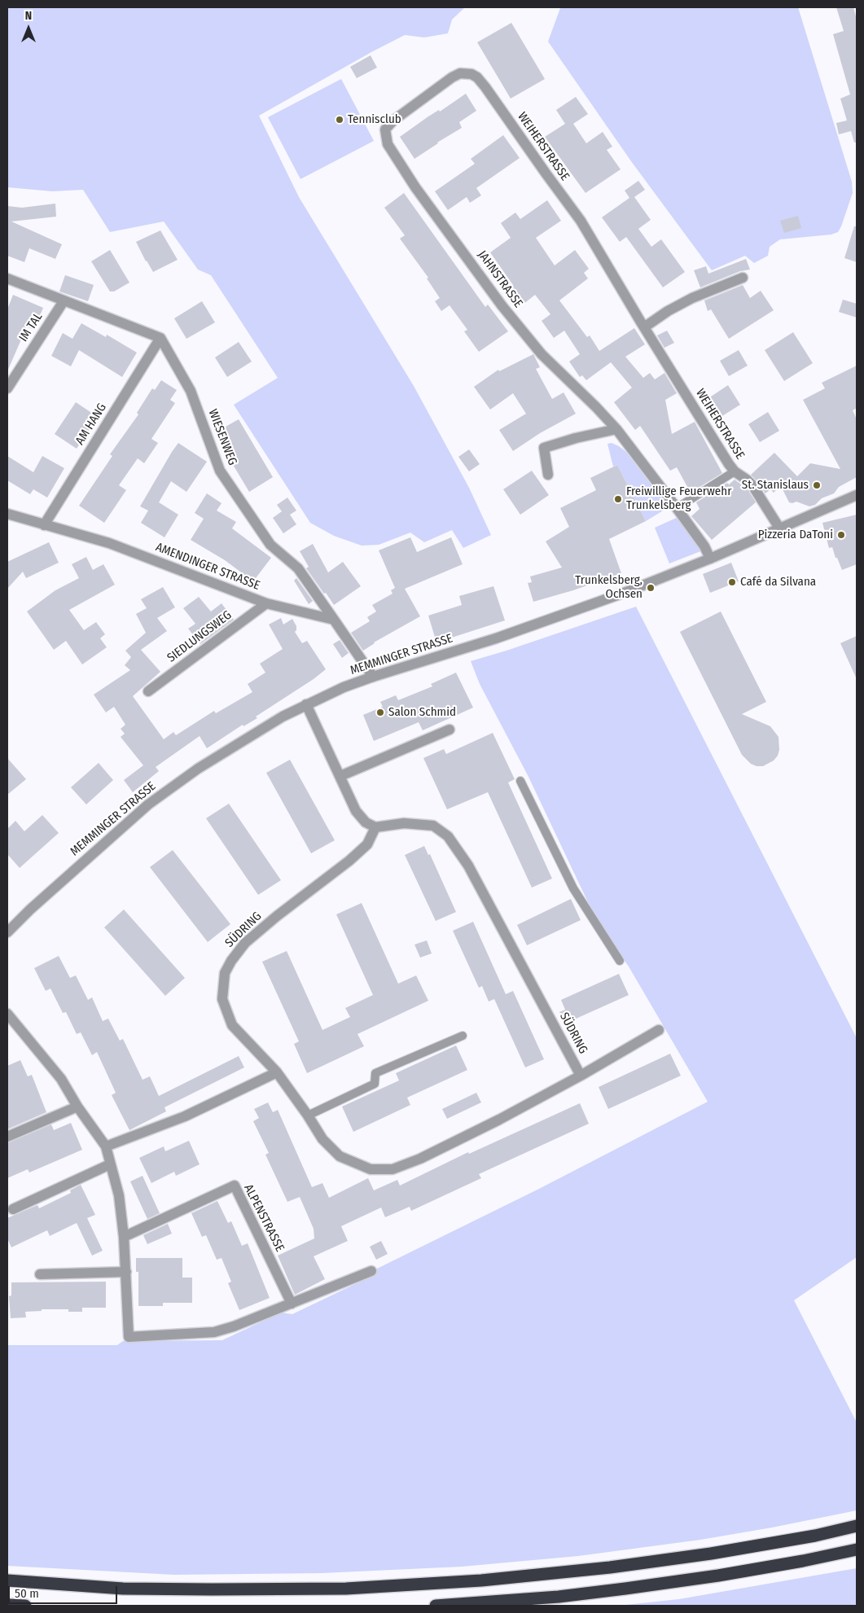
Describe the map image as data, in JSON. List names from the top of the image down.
{
  "streets": {
    "street": [
      "WEIHERSTRASSE",
      "JAHNSTRASSE",
      "IM TAL",
      "AM HANG",
      "WIESENWEG",
      "AMENDINGER STRASSE",
      "SIEDLUNGSWEG",
      "MEMMINGER STRASSE",
      "SÜDRING",
      "ALPENSTRASSE"
    ]
  },
  "crossings": [
    ["WEIHERSTRASSE", "JAHNSTRASSE"],
    ["WEIHERSTRASSE", "MEMMINGER STRASSE"],
    ["JAHNSTRASSE", "MEMMINGER STRASSE"],
    ["AM HANG", "WIESENWEG"],
    ["AM HANG", "AMENDINGER STRASSE"],
    ["WIESENWEG", "AMENDINGER STRASSE"],
    ["AMENDINGER STRASSE", "SIEDLUNGSWEG"]
  ],
  "places": [
    "Tennisclub",
    "St. Stanislaus",
    "Freiwillige Feuerwehr Trunkelsberg",
    "Pizzeria DaToni",
    "Café da Silvana",
    "Trunkelsberg, Ochsen",
    "Salon Schmid"
  ],
  "scale_bar": "50 m",
  "north": "top"
}
